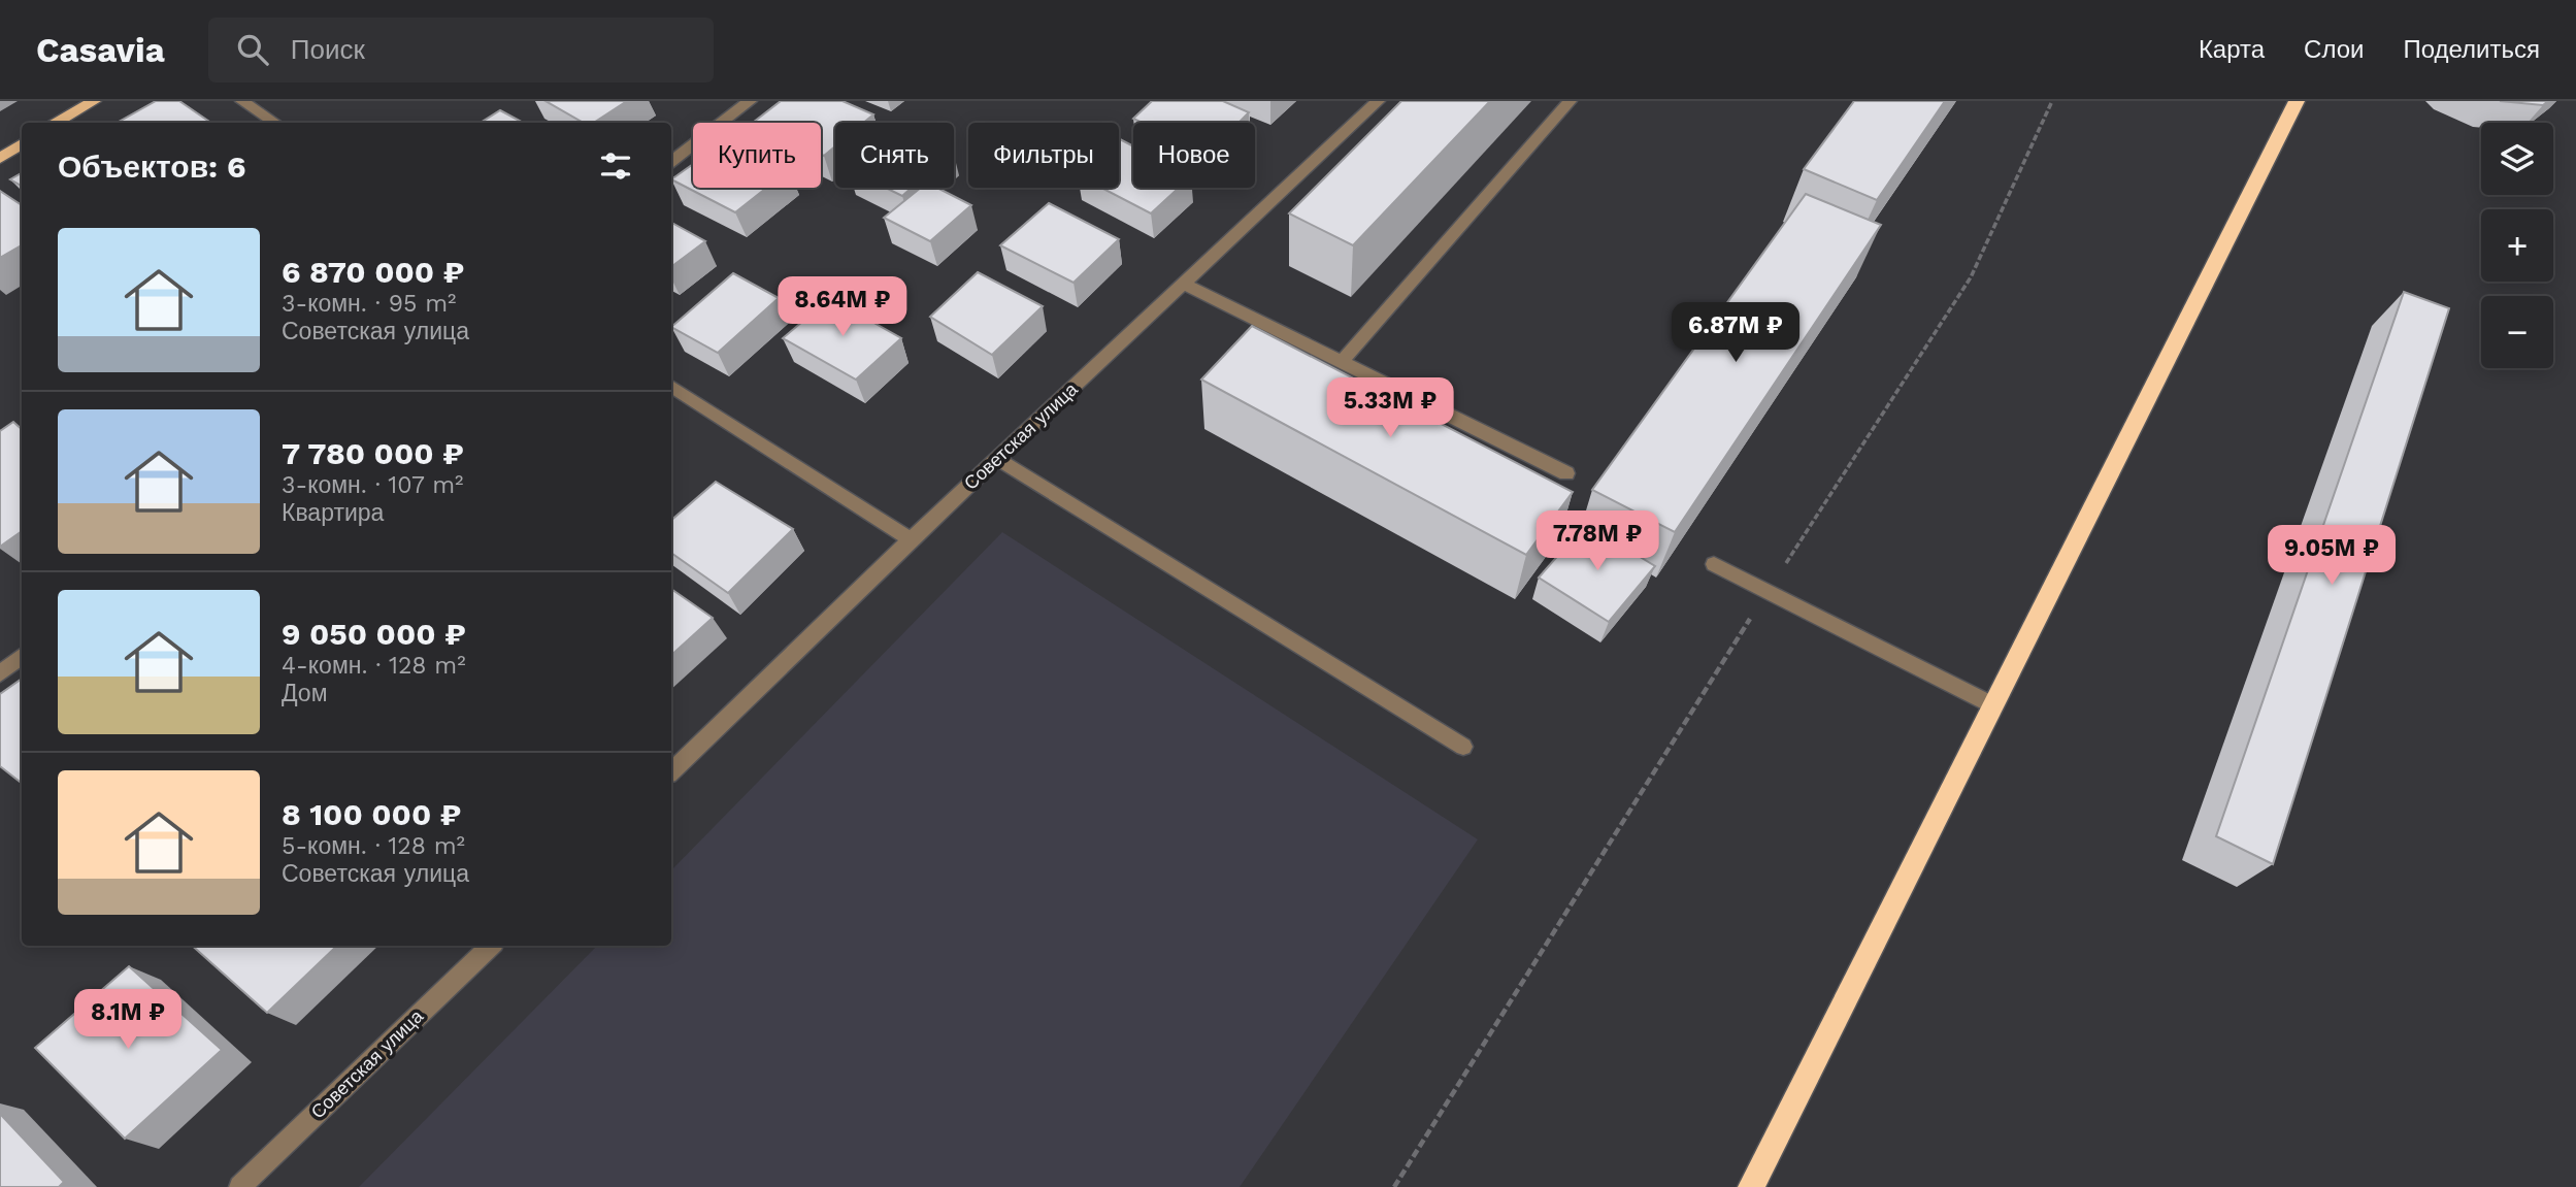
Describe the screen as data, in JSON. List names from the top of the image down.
{
  "streets": {
    "street": ["Советская улица"]
  },
  "page": {
    "header": "Casavia",
    "search": "Поиск",
    "nav": ["Карта", "Слои", "Поделиться"],
    "map_buttons": ["+", "−"],
    "chip": [
      "Купить",
      "Снять",
      "Фильтры",
      "Новое"
    ],
    "heading": "Объектов: 6",
    "list": [
      {
        "name": "6 870 000 ₽",
        "note": "3-комн. · 95 m² · Советская улица"
      },
      {
        "name": "7 780 000 ₽",
        "note": "3-комн. · 107 m² · Квартира"
      },
      {
        "name": "9 050 000 ₽",
        "note": "4-комн. · 128 m² · Дом"
      },
      {
        "name": "8 100 000 ₽",
        "note": "5-комн. · 128 m² · Советская улица"
      }
    ],
    "price": [
      "8.64M ₽",
      "6.87M ₽",
      "5.33M ₽",
      "7.78M ₽",
      "9.05M ₽",
      "8.1M ₽"
    ]
  }
}
